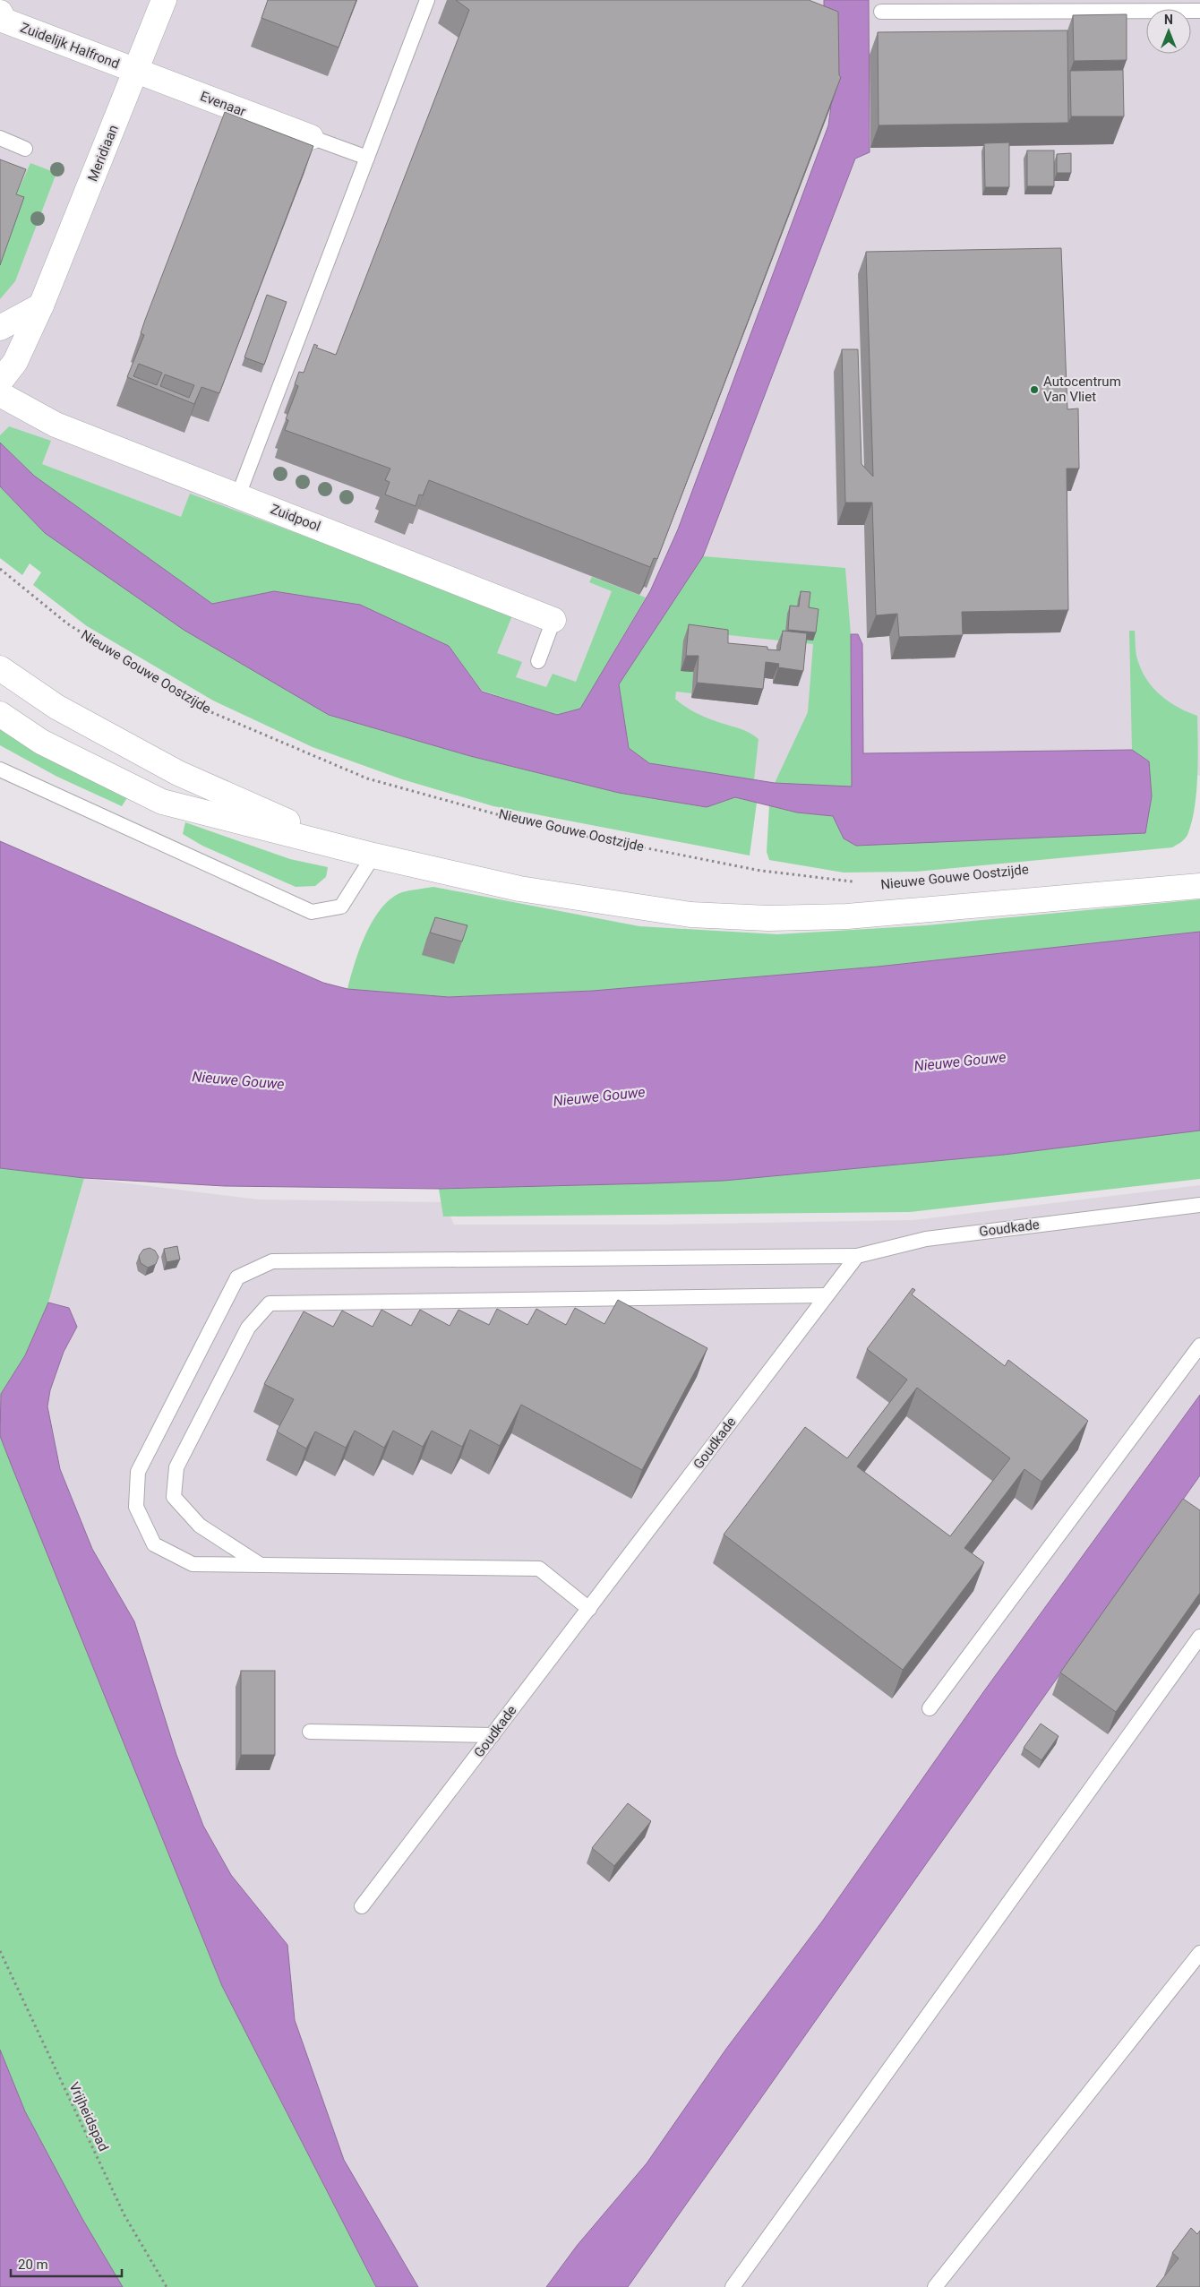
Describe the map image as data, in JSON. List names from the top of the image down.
{
  "streets": {
    "main road": [
      "Zuidelijk Halfrond",
      "Evenaar",
      "Meridiaan",
      "Zuidpool"
    ],
    "lane": ["Goudkade"],
    "path": ["Nieuwe Gouwe Oostzijde", "Vrijheidspad"]
  },
  "crossings": [
    ["Zuidelijk Halfrond", "Evenaar"],
    ["Zuidelijk Halfrond", "Meridiaan"],
    ["Evenaar", "Meridiaan"],
    ["Meridiaan", "Zuidpool"]
  ],
  "water": ["Nieuwe Gouwe"],
  "places": ["Autocentrum Van Vliet"],
  "scale_bar": "20 m",
  "north": "top"
}
